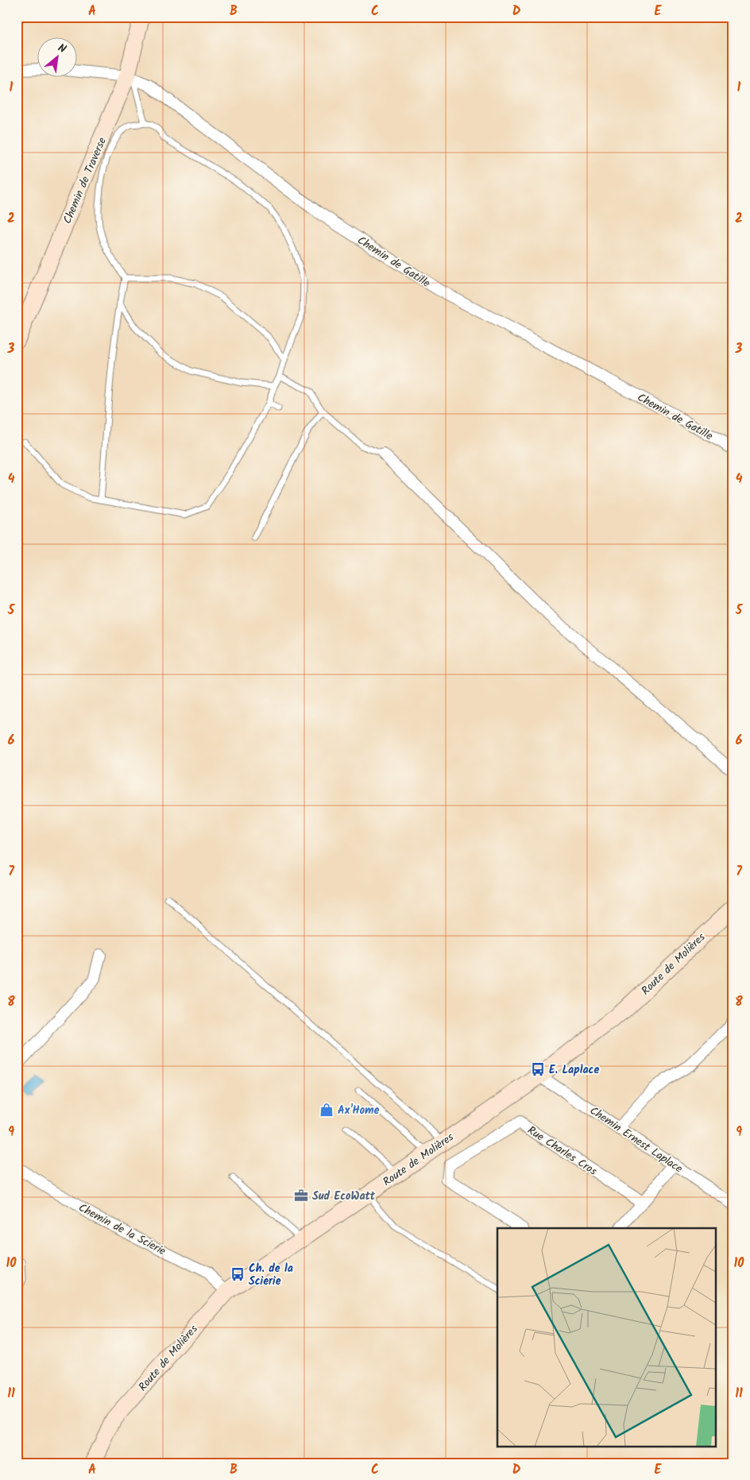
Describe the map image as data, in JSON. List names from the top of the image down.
{
  "streets": {
    "main road": ["Chemin de Traverse", "Route de Molières"],
    "street": [
      "Chemin de Gatille",
      "Chemin Ernest Laplace",
      "Rue Charles Cros",
      "Chemin de la Scierie"
    ]
  },
  "crossings": [
    ["Chemin de Traverse", "Chemin de Gatille"],
    ["Route de Molières", "Chemin Ernest Laplace"],
    ["Route de Molières", "Chemin de la Scierie"]
  ],
  "places": {
    "bus stop": ["E. Laplace", "Ch. de la Scierie"],
    "shop": ["Ax'Home"],
    "office": ["Sud EcoWatt"]
  },
  "north": "top right",
  "grid": {
    "columns": [
      "A",
      "B",
      "C",
      "D",
      "E"
    ],
    "rows": [
      "1",
      "2",
      "3",
      "4",
      "5",
      "6",
      "7",
      "8",
      "9",
      "10",
      "11"
    ]
  }
}
